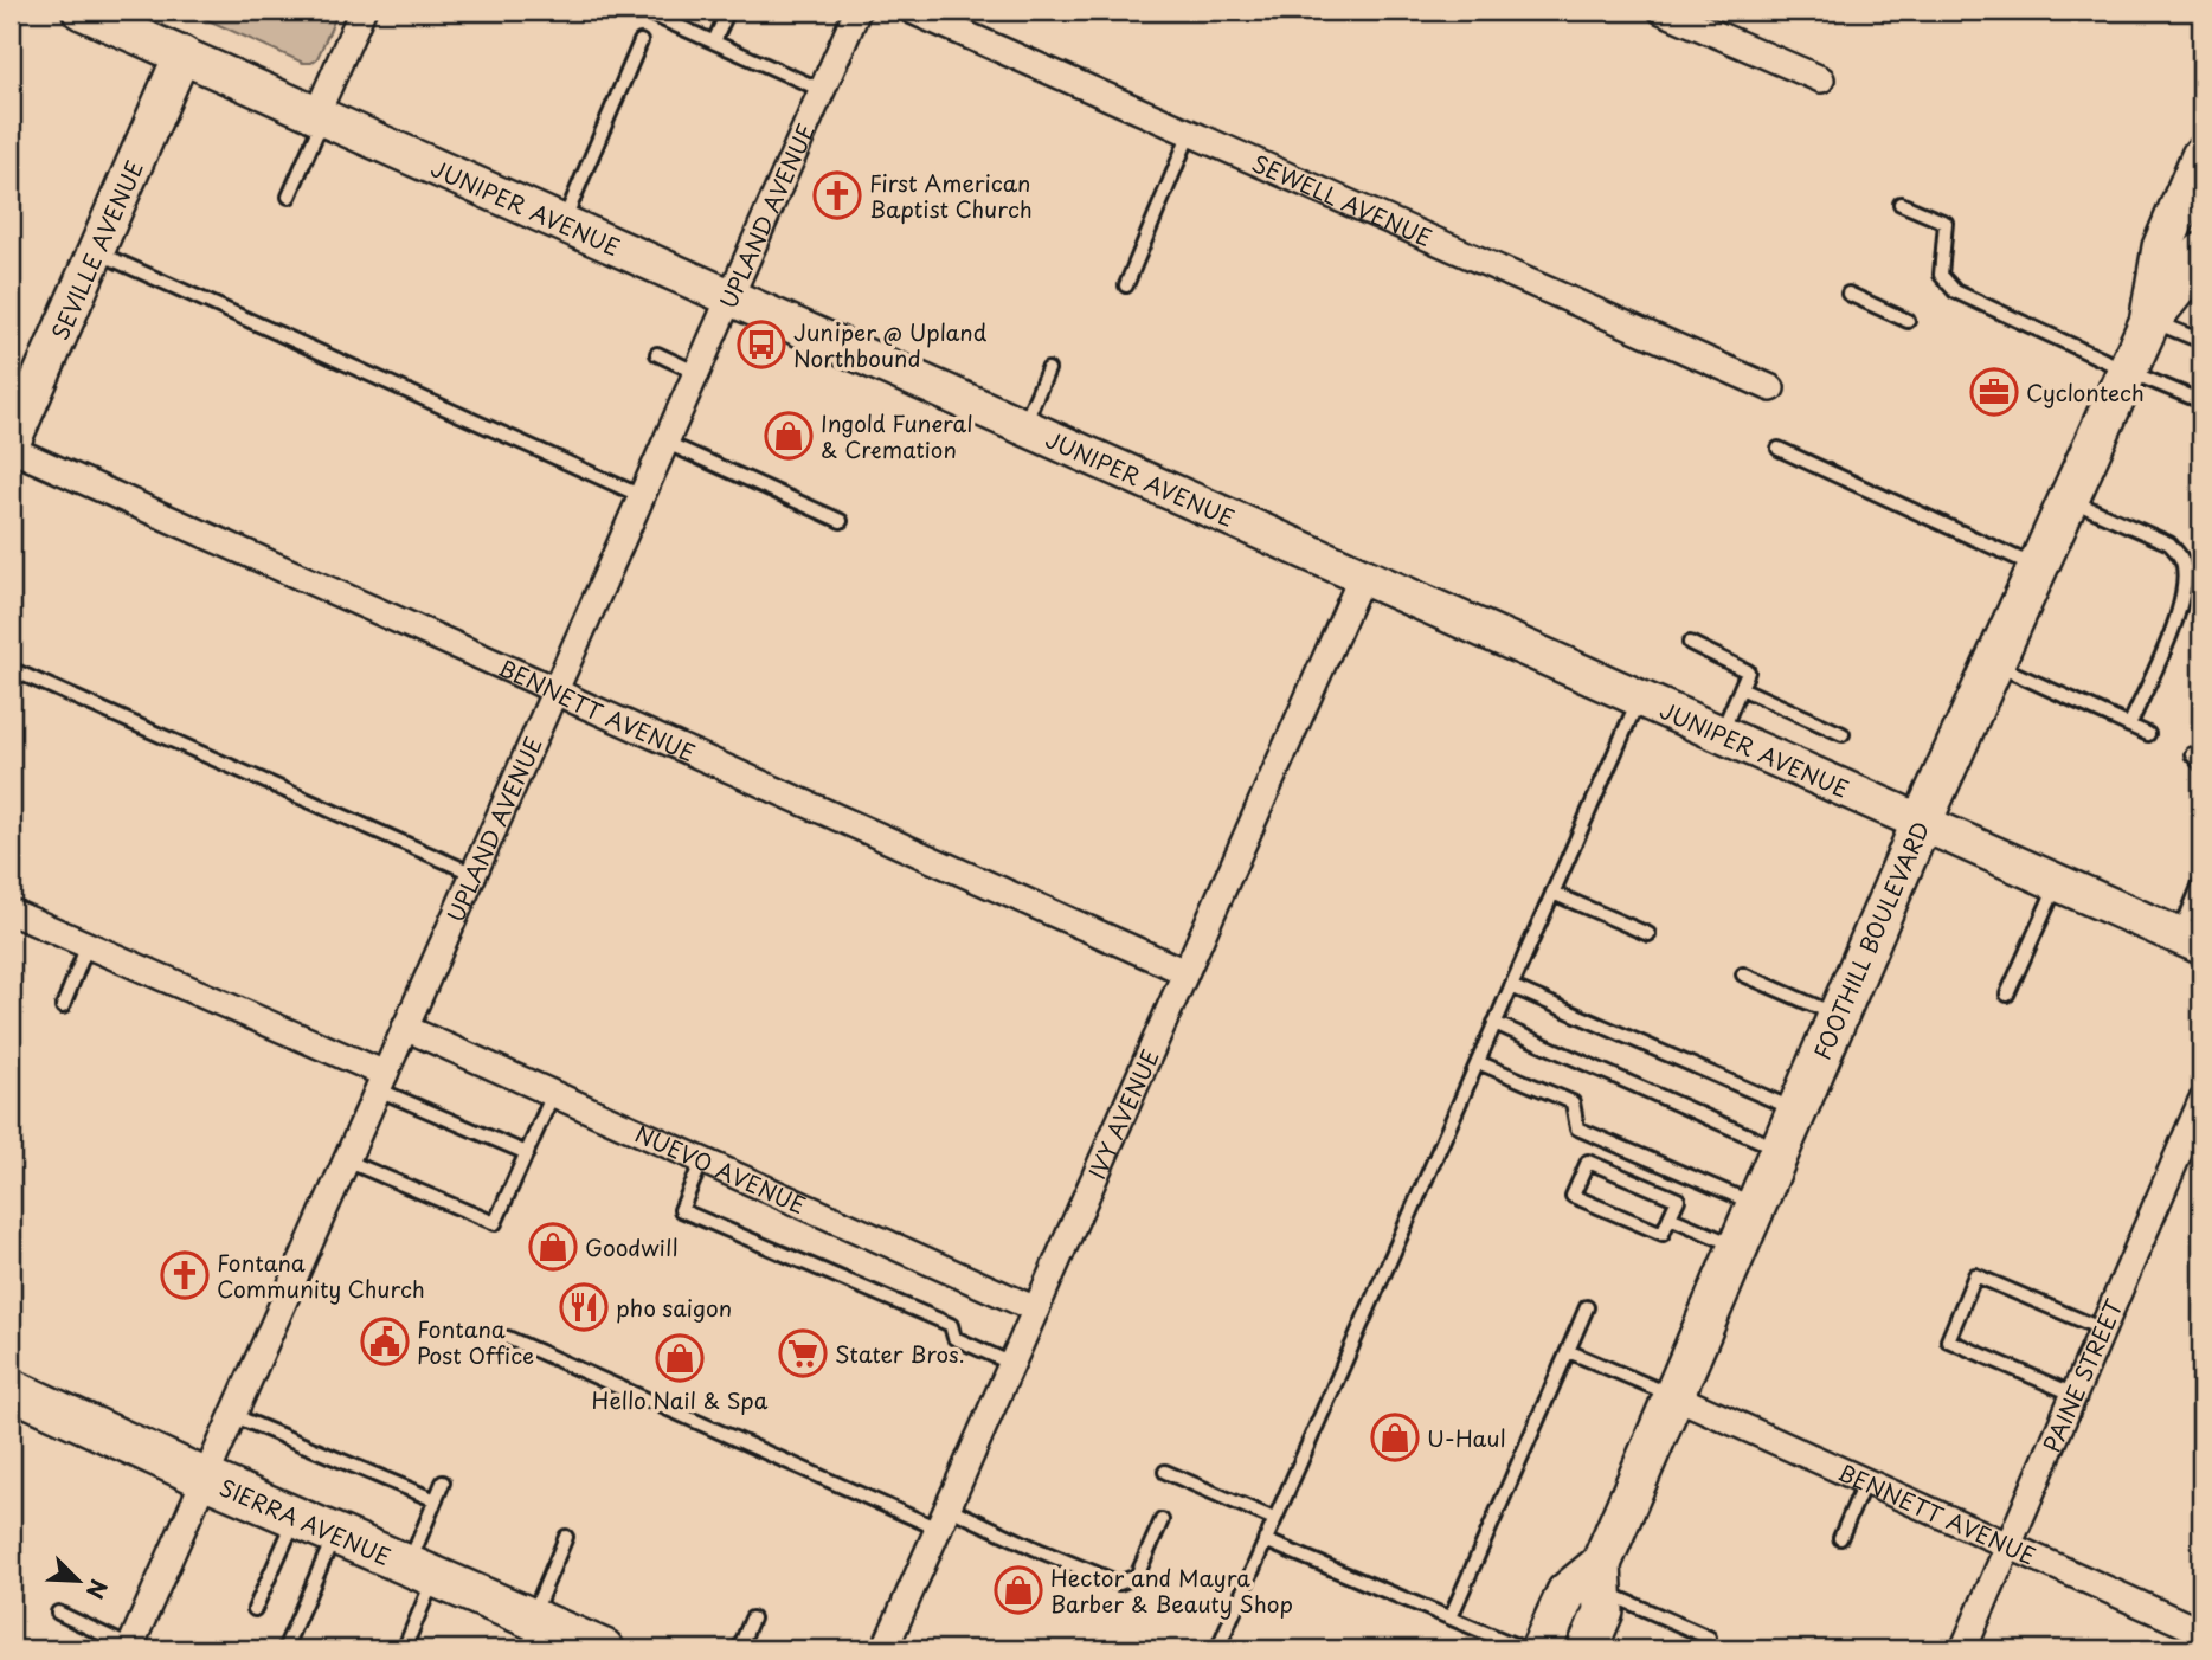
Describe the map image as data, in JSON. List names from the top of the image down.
{
  "streets": {
    "main road": ["FOOTHILL BOULEVARD", "SIERRA AVENUE"],
    "street": [
      "SEWELL AVENUE",
      "JUNIPER AVENUE",
      "UPLAND AVENUE",
      "SEVILLE AVENUE",
      "BENNETT AVENUE",
      "IVY AVENUE",
      "NUEVO AVENUE",
      "PAINE STREET"
    ]
  },
  "crossings": [
    ["JUNIPER AVENUE", "UPLAND AVENUE"],
    ["JUNIPER AVENUE", "SEVILLE AVENUE"],
    ["JUNIPER AVENUE", "FOOTHILL BOULEVARD"],
    ["JUNIPER AVENUE", "IVY AVENUE"],
    ["UPLAND AVENUE", "BENNETT AVENUE"],
    ["UPLAND AVENUE", "NUEVO AVENUE"],
    ["UPLAND AVENUE", "SIERRA AVENUE"],
    ["SEVILLE AVENUE", "BENNETT AVENUE"],
    ["BENNETT AVENUE", "FOOTHILL BOULEVARD"],
    ["BENNETT AVENUE", "IVY AVENUE"],
    ["BENNETT AVENUE", "PAINE STREET"],
    ["IVY AVENUE", "NUEVO AVENUE"]
  ],
  "places": {
    "church": ["First American Baptist Church", "Fontana Community Church"],
    "bus stop": ["Juniper @ Upland Northbound"],
    "office": ["Cyclontech"],
    "shop": [
      "Ingold Funeral & Cremation",
      "Goodwill",
      "Hello Nail & Spa",
      "U-Haul",
      "Hector and Mayra Barber & Beauty Shop"
    ],
    "restaurant": ["pho saigon"],
    "public building": ["Fontana Post Office"],
    "supermarket": ["Stater Bros."]
  },
  "north": "bottom right"
}
